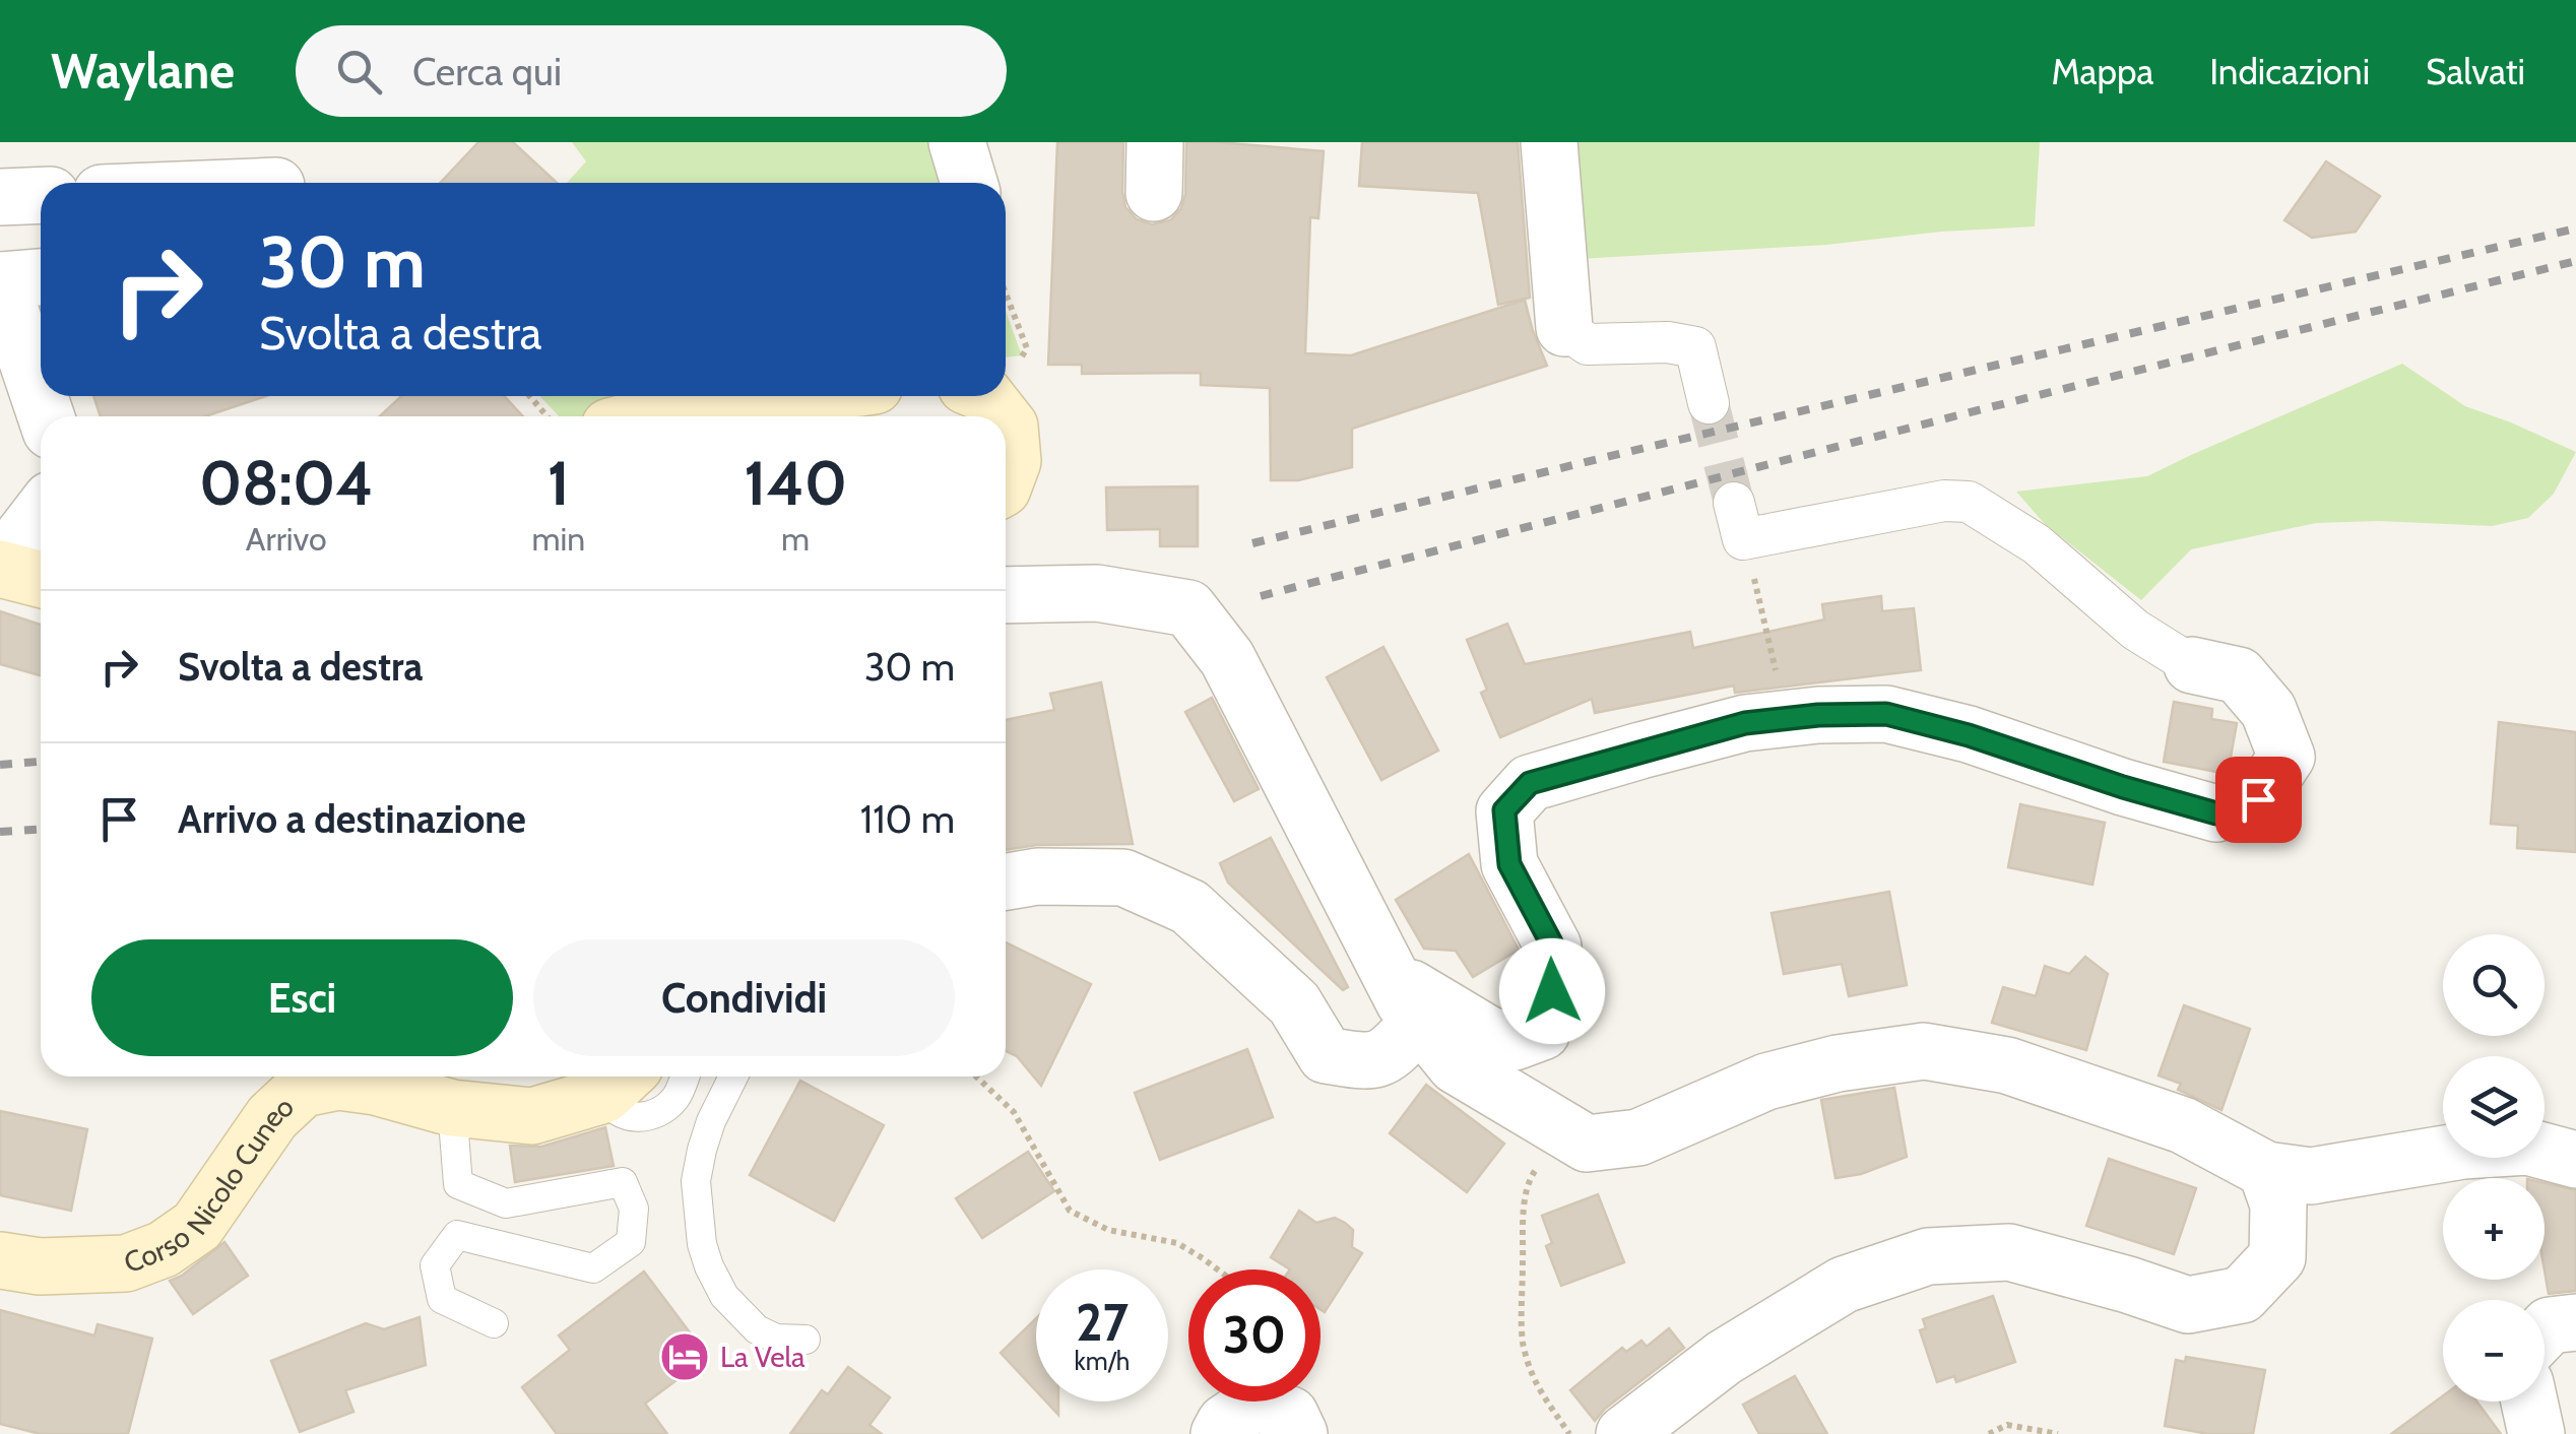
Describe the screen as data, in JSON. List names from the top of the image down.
{
  "streets": {
    "main road": ["Corso Nicolo Cuneo"]
  },
  "places": {
    "hotel": ["La Vela"]
  },
  "page": {
    "header": "Waylane",
    "search": "Cerca qui",
    "nav": ["Mappa", "Indicazioni", "Salvati"],
    "turn": ["30 m", "Svolta a destra"],
    "eta": [
      "08:04",
      "Arrivo",
      "1",
      "min",
      "140",
      "m"
    ],
    "list": [
      {
        "name": "Svolta a destra",
        "value": "30 m"
      },
      {
        "name": "Arrivo a destinazione",
        "value": "110 m"
      }
    ],
    "buttons": ["Esci", "Condividi"],
    "map_buttons": ["+", "−"],
    "speed": "27 km/h",
    "limit": "30"
  }
}
